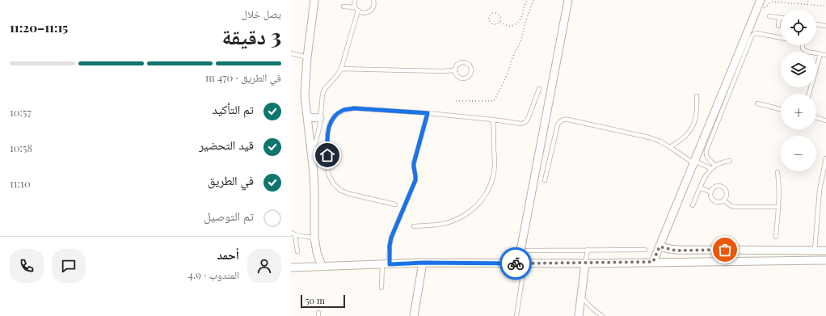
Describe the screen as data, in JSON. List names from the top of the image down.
{
  "scale_bar": "50 m",
  "page": {
    "heading": ["3 دقيقة", "يصل خلال", "11:15–11:20"],
    "panel": ["أحمد", "المندوب · 4.9"],
    "map_buttons": ["+", "−"],
    "bar": "في الطريق · 470 m",
    "list": [
      ["تم التأكيد", "10:57"],
      ["قيد التحضير", "10:58"],
      ["في الطريق", "11:10"],
      "تم التوصيل"
    ],
    "scale": "50 m"
  }
}
